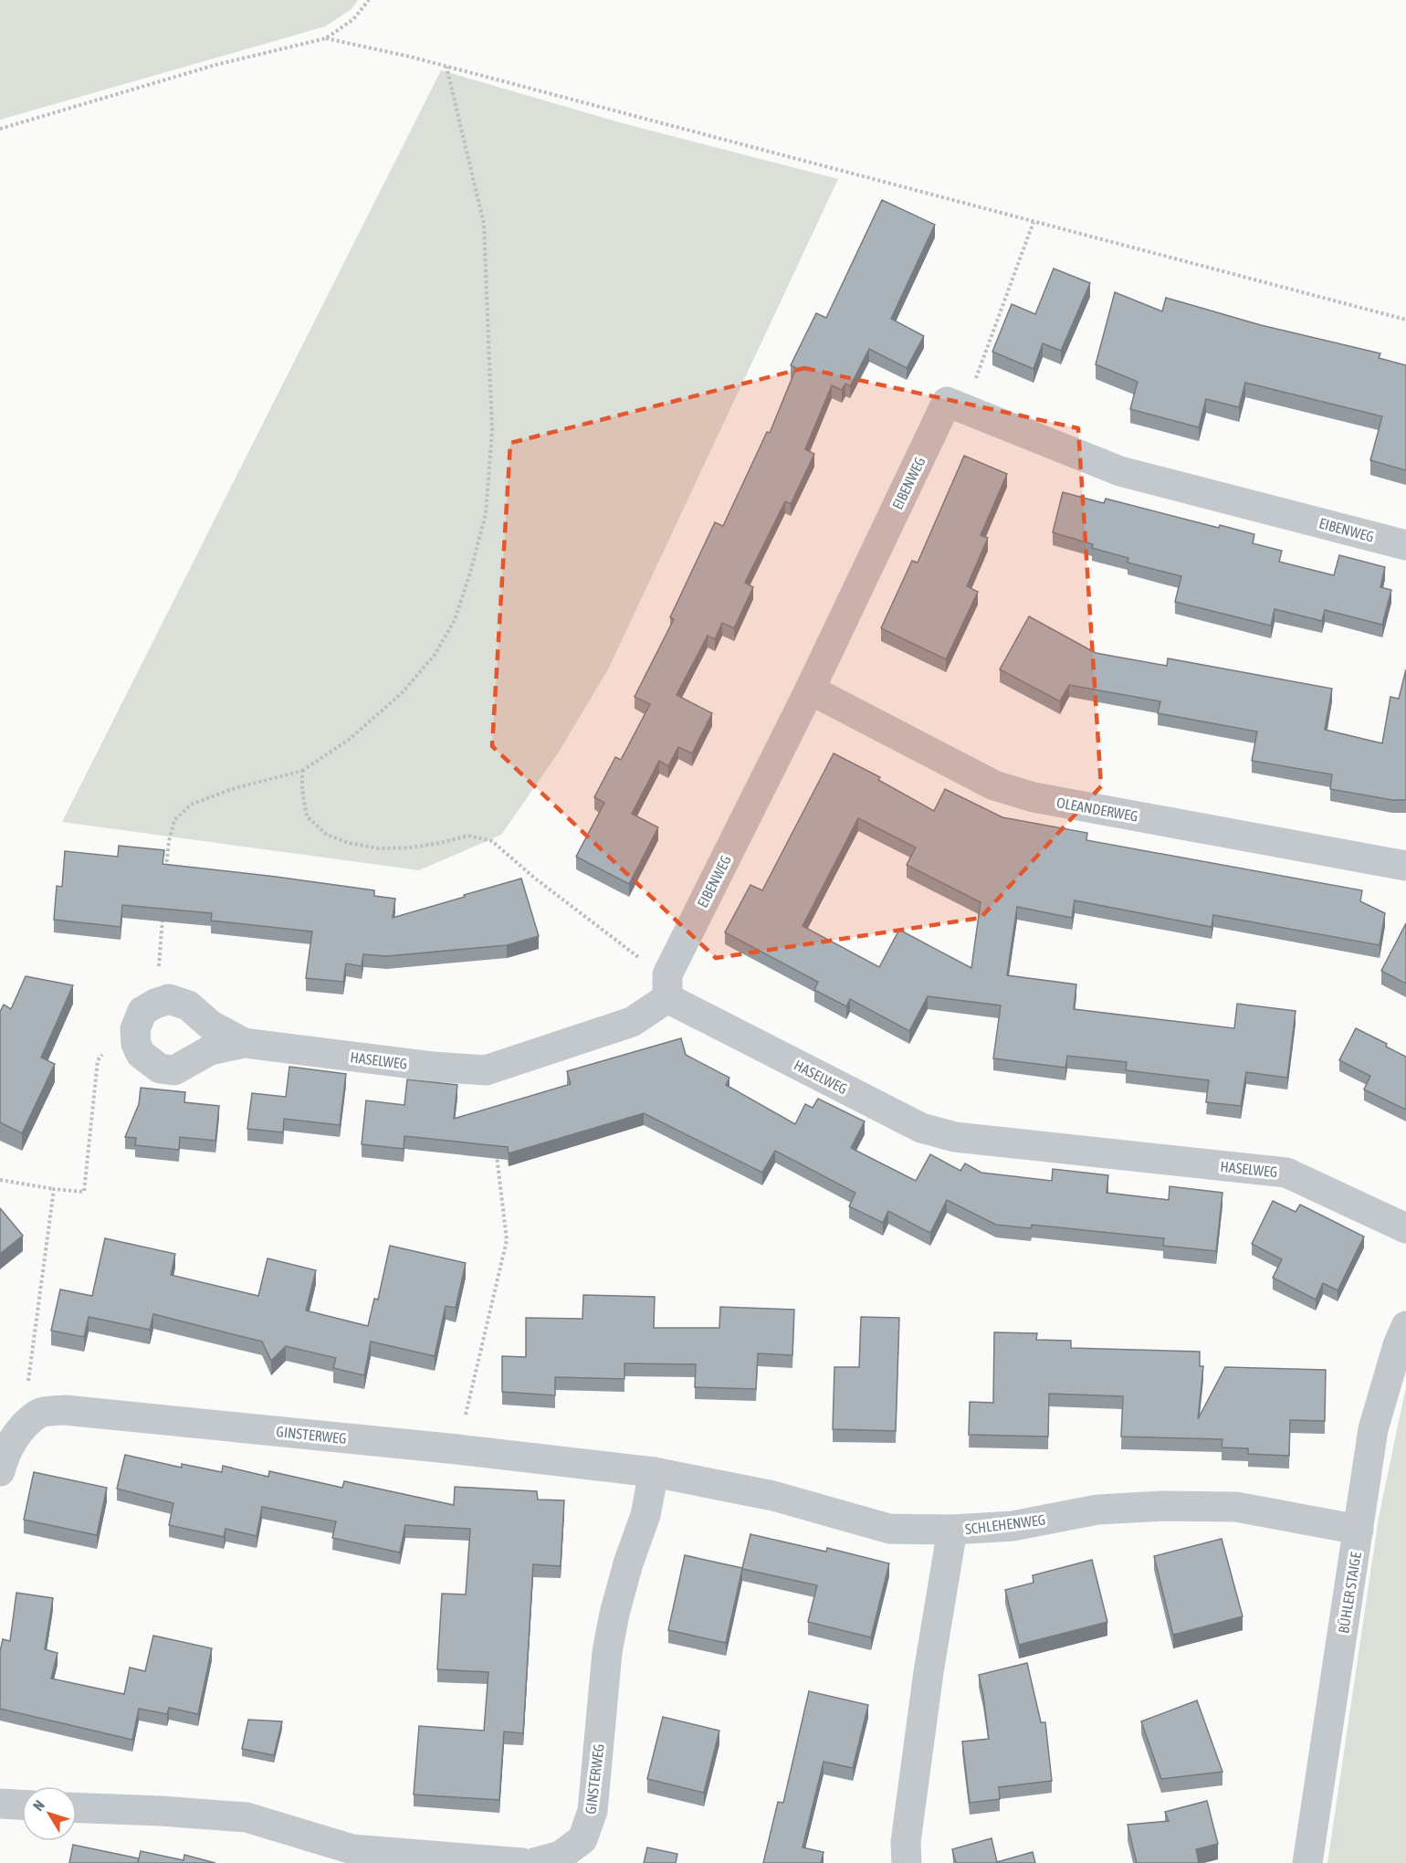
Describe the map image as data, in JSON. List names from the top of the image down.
{
  "streets": {
    "street": [
      "EIBENWEG",
      "OLEANDERWEG",
      "HASELWEG",
      "GINSTERWEG",
      "SCHLEHENWEG",
      "BÜHLER STAIGE"
    ]
  },
  "crossings": [
    ["EIBENWEG", "OLEANDERWEG"],
    ["EIBENWEG", "HASELWEG"],
    ["GINSTERWEG", "SCHLEHENWEG"],
    ["SCHLEHENWEG", "BÜHLER STAIGE"]
  ],
  "north": "top left"
}
